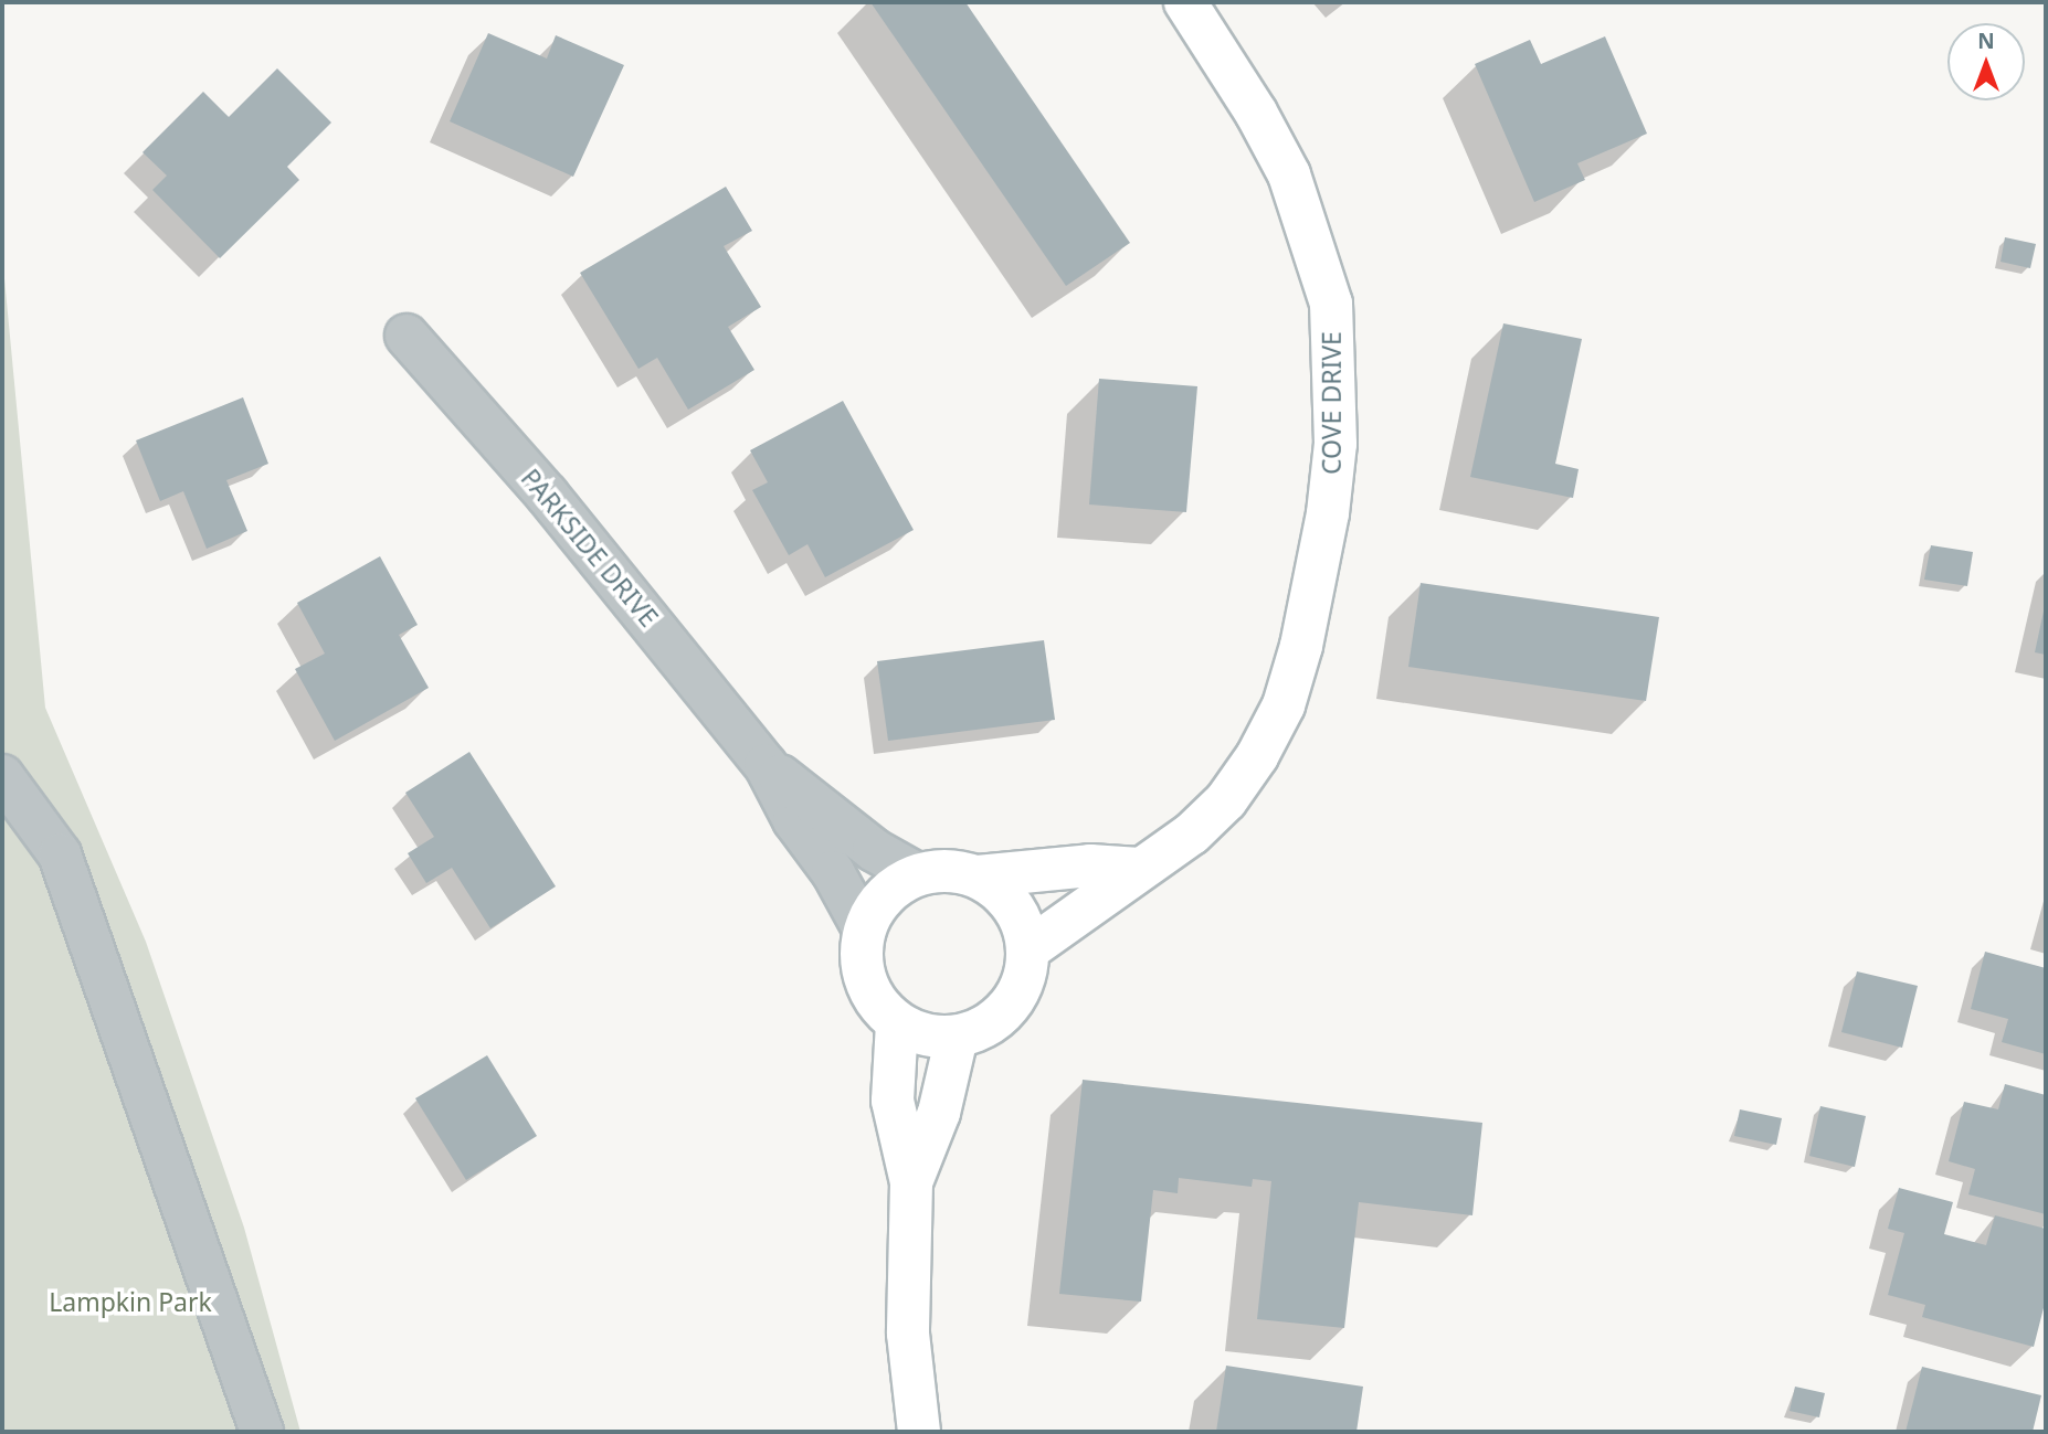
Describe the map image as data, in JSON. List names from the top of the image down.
{
  "streets": {
    "street": ["COVE DRIVE", "PARKSIDE DRIVE"]
  },
  "crossings": [
    ["COVE DRIVE", "PARKSIDE DRIVE"]
  ],
  "parks": ["Lampkin Park"],
  "north": "top"
}
